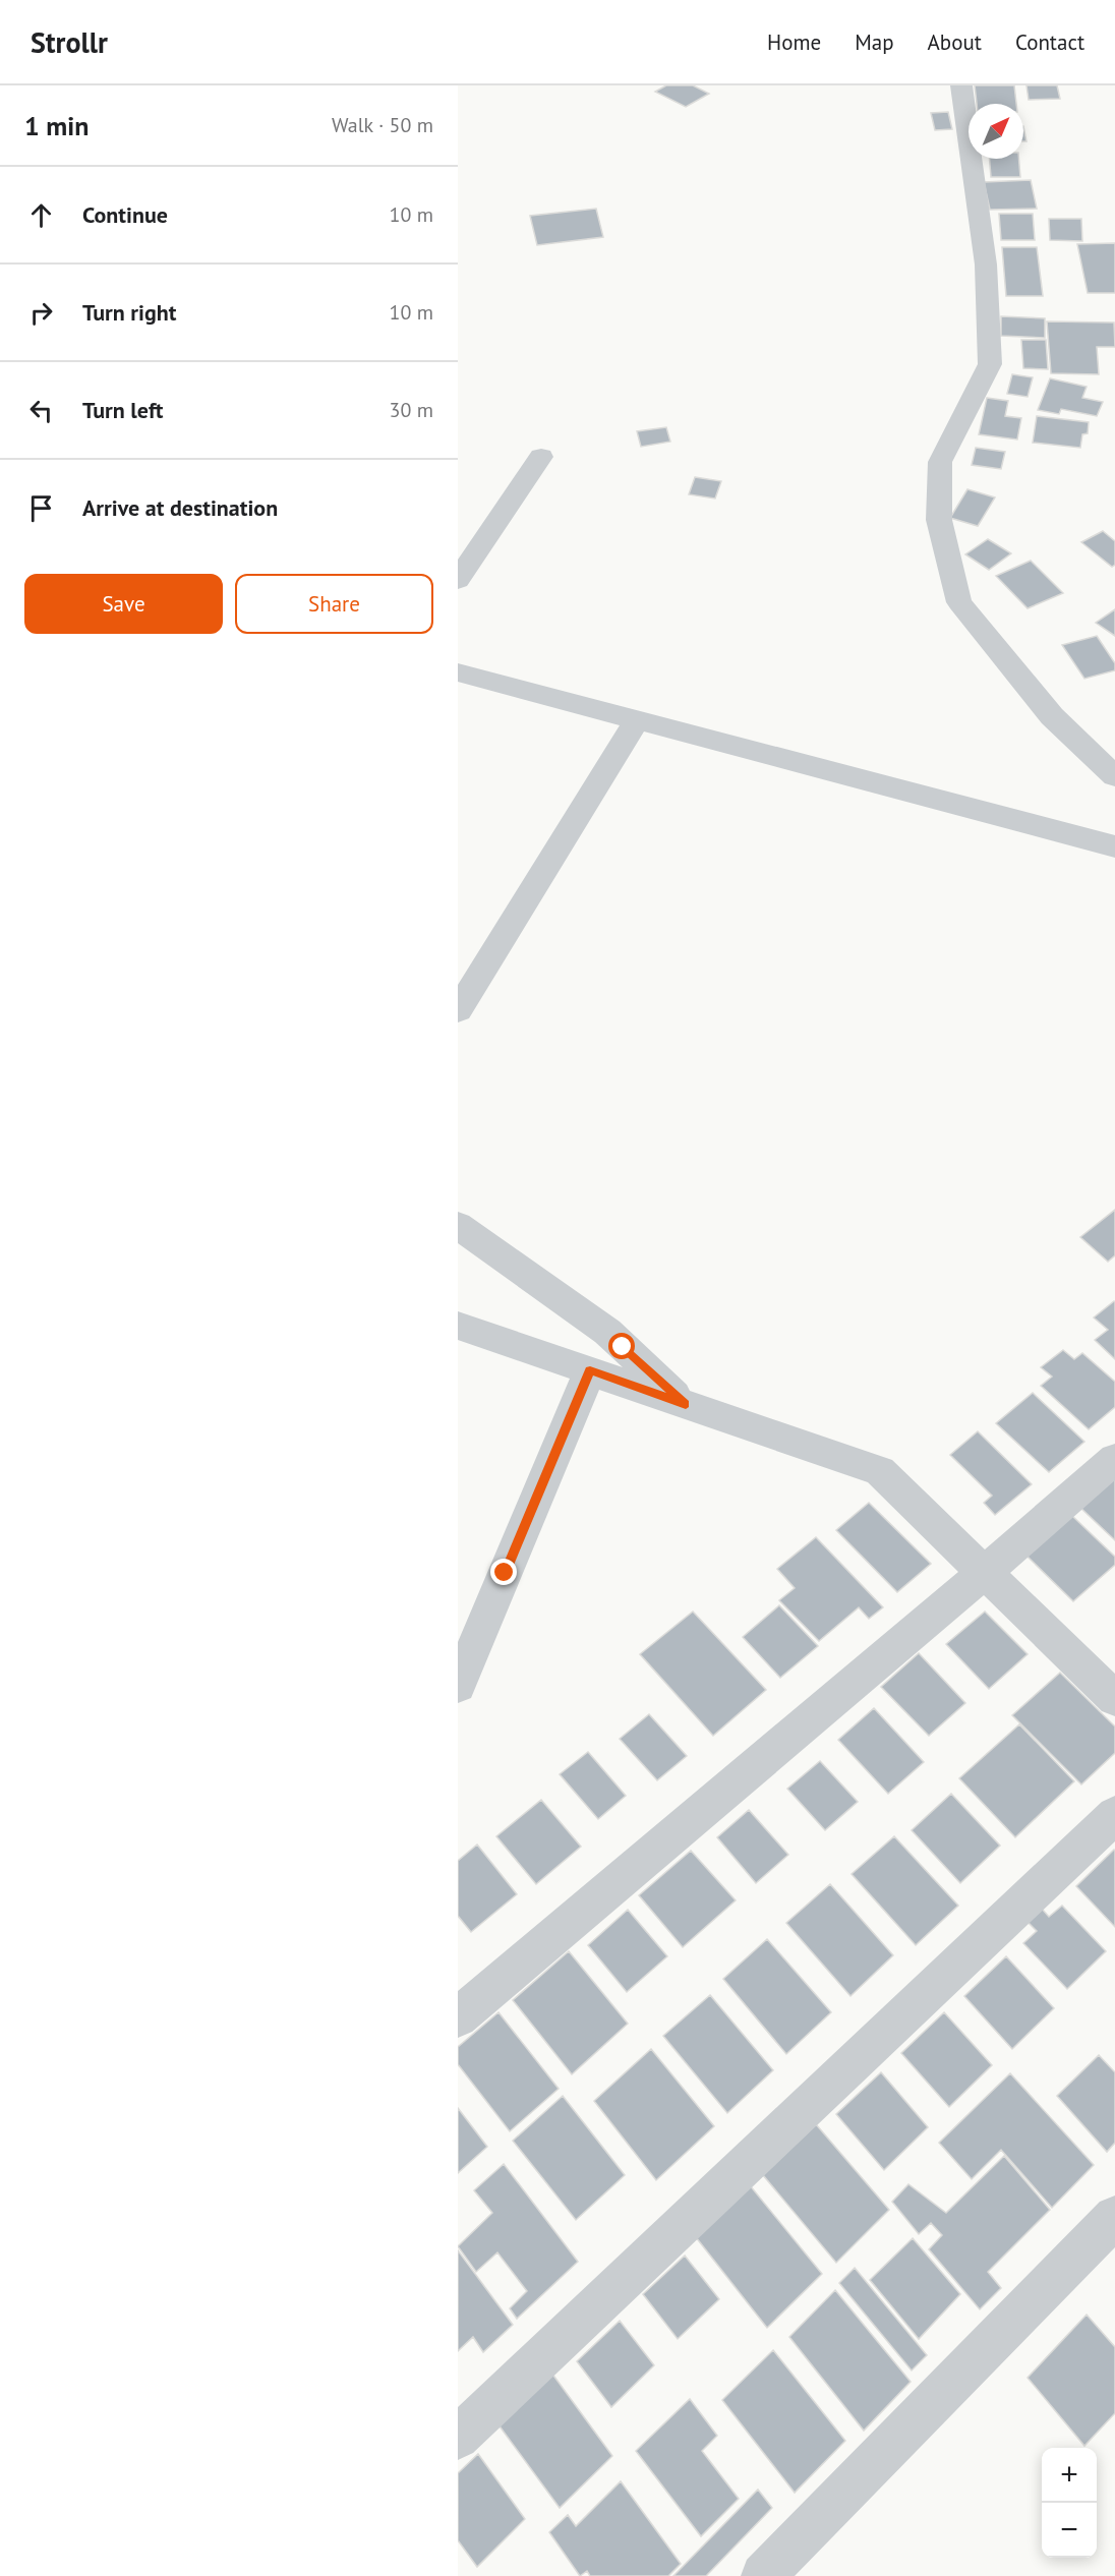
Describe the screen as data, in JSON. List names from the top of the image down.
{
  "north": "top right",
  "page": {
    "header": "Strollr",
    "nav": [
      "Home",
      "Map",
      "About",
      "Contact"
    ],
    "heading": ["1 min", "Walk · 50 m"],
    "list": [
      ["Continue", "10 m"],
      ["Turn right", "10 m"],
      ["Turn left", "30 m"],
      "Arrive at destination"
    ],
    "buttons": ["Save", "Share"],
    "map_buttons": ["+", "−"]
  }
}
